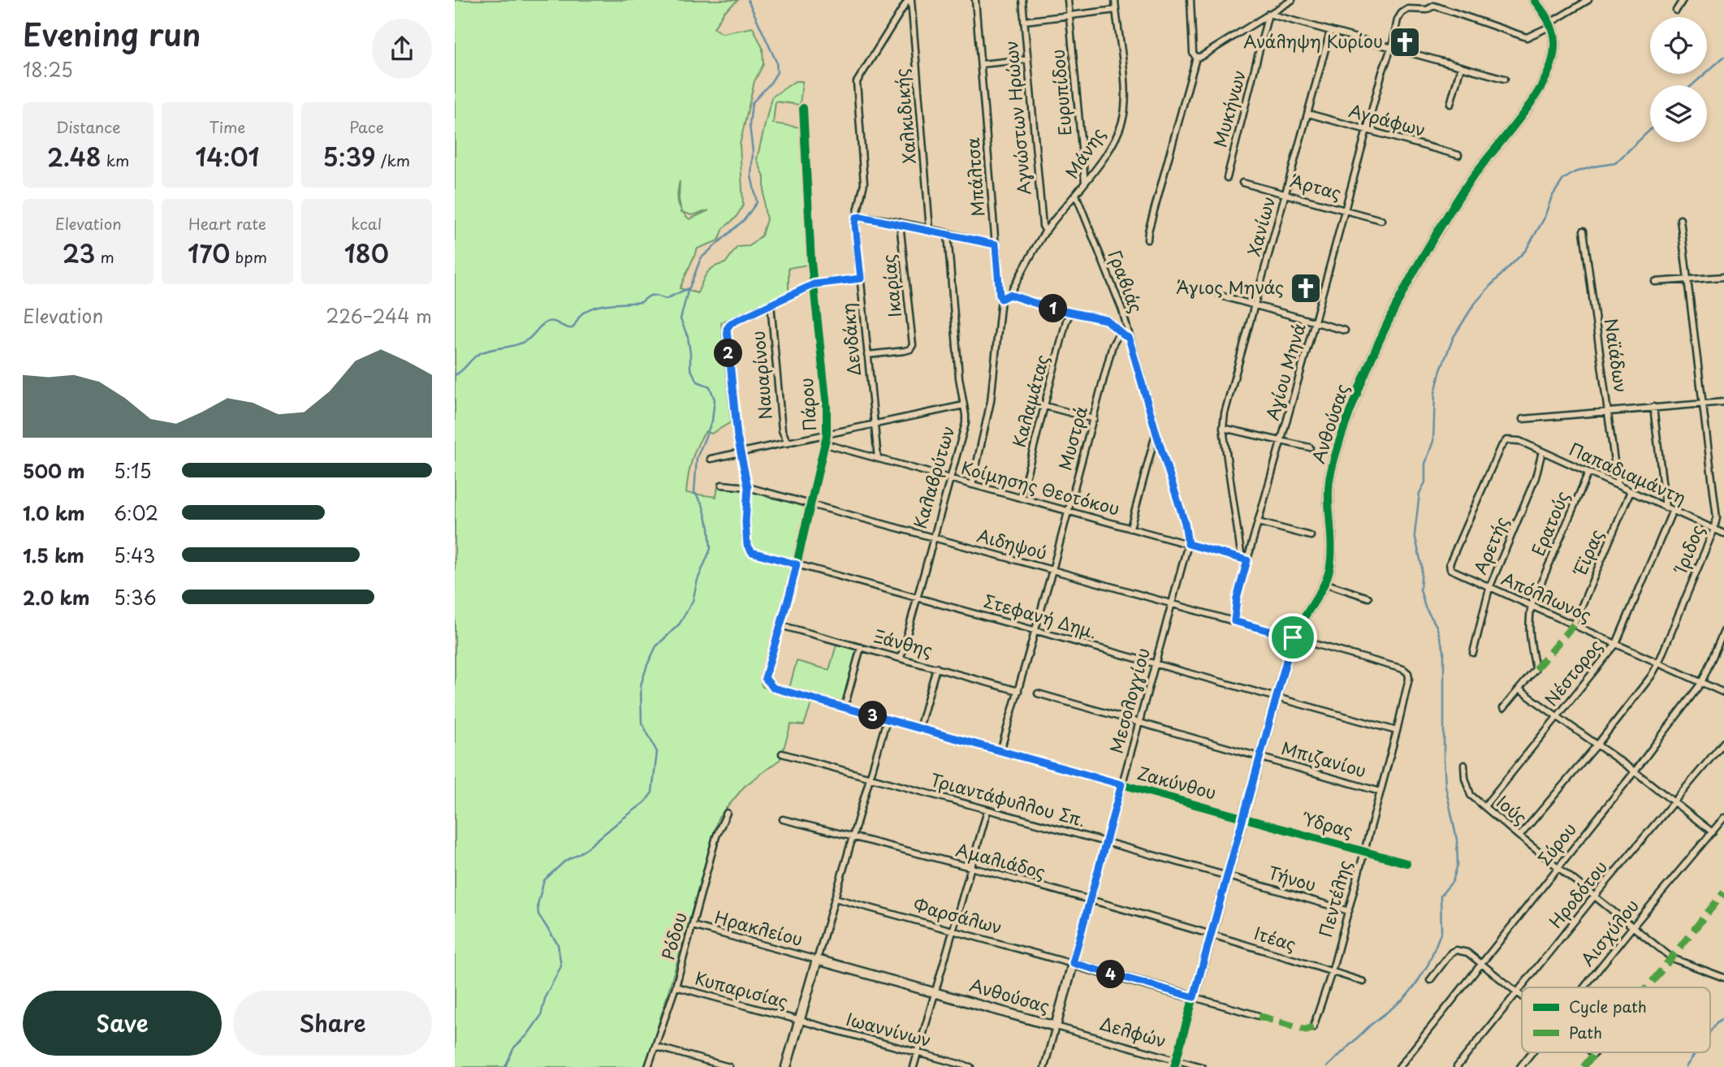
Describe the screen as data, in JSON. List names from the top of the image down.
{
  "streets": {
    "street": [
      "Ευρυπίδου",
      "Μυκήνων",
      "Χαλκιδικής",
      "Αγνώστων Ηρώων",
      "Αγράφων",
      "Μάνης",
      "Μπάλτσα",
      "Άρτας",
      "Χανίων",
      "Γραβιάς",
      "Ικαρίας",
      "Δενδάκη",
      "Ναϊάδων",
      "Αγίου Μηνά",
      "Ναυαρίνου",
      "Καλαμάτας",
      "Πάρου",
      "Ανθούσας",
      "Μυστρά",
      "Παπαδιαμάντη",
      "Καλαβρύτων",
      "Κοίμησης Θεοτόκου",
      "Ερατούς",
      "Αιδηψού",
      "Αρετής",
      "Ίριδος",
      "Έϊρας",
      "Απόλλωνος",
      "Στεφανή Δημ.",
      "Ξάνθης",
      "Νέστορος",
      "Μεσολογγίου",
      "Μπιζανίου",
      "Ζακύνθου",
      "Τριαντάφυλλου Σπ.",
      "Ιούς",
      "Ύδρας",
      "Σύρου",
      "Αμαλιάδος",
      "Τήνου",
      "Ηροδότου",
      "Πεντέλης",
      "Φαρσάλων",
      "Ηρακλείου",
      "Αισχύλου",
      "Ρόδου",
      "Ιτέας",
      "Κυπαρισίας",
      "Ιωαννίνων",
      "Δελφών"
    ]
  },
  "crossings": [
    ["Ευρυπίδου", "Μάνης"],
    ["Χαλκιδικής", "Δενδάκη"],
    ["Αγνώστων Ηρώων", "Μάνης"],
    ["Αγράφων", "Χανίων"],
    ["Αγράφων", "Αγίου Μηνά"],
    ["Μάνης", "Γραβιάς"],
    ["Μπάλτσα", "Κοίμησης Θεοτόκου"],
    ["Άρτας", "Χανίων"],
    ["Άρτας", "Αγίου Μηνά"],
    ["Χανίων", "Αγίου Μηνά"],
    ["Χανίων", "Κοίμησης Θεοτόκου"],
    ["Γραβιάς", "Κοίμησης Θεοτόκου"],
    ["Γραβιάς", "Μεσολογγίου"],
    ["Ικαρίας", "Δενδάκη"],
    ["Δενδάκη", "Κοίμησης Θεοτόκου"],
    ["Ναϊάδων", "Παπαδιαμάντη"],
    ["Αγίου Μηνά", "Κοίμησης Θεοτόκου"],
    ["Αγίου Μηνά", "Αιδηψού"],
    ["Καλαμάτας", "Κοίμησης Θεοτόκου"],
    ["Πάρου", "Κοίμησης Θεοτόκου"],
    ["Πάρου", "Αιδηψού"],
    ["Πάρου", "Στεφανή Δημ."],
    ["Πάρου", "Ξάνθης"],
    ["Πάρου", "Ζακύνθου"],
    ["Ανθούσας", "Αιδηψού"],
    ["Ανθούσας", "Στεφανή Δημ."],
    ["Ανθούσας", "Μεσολογγίου"],
    ["Ανθούσας", "Μπιζανίου"],
    ["Ανθούσας", "Ζακύνθου"],
    ["Ανθούσας", "Τριαντάφυλλου Σπ."],
    ["Ανθούσας", "Ύδρας"],
    ["Ανθούσας", "Αμαλιάδος"],
    ["Ανθούσας", "Τήνου"],
    ["Ανθούσας", "Φαρσάλων"],
    ["Ανθούσας", "Ηρακλείου"],
    ["Ανθούσας", "Ιτέας"],
    ["Ανθούσας", "Δελφών"],
    ["Μυστρά", "Κοίμησης Θεοτόκου"],
    ["Μυστρά", "Αιδηψού"],
    ["Μυστρά", "Στεφανή Δημ."],
    ["Μυστρά", "Ξάνθης"],
    ["Μυστρά", "Ζακύνθου"],
    ["Παπαδιαμάντη", "Ερατούς"],
    ["Παπαδιαμάντη", "Αρετής"],
    ["Παπαδιαμάντη", "Ίριδος"],
    ["Παπαδιαμάντη", "Έϊρας"],
    ["Παπαδιαμάντη", "Απόλλωνος"],
    ["Παπαδιαμάντη", "Νέστορος"],
    ["Καλαβρύτων", "Κοίμησης Θεοτόκου"],
    ["Καλαβρύτων", "Αιδηψού"],
    ["Καλαβρύτων", "Στεφανή Δημ."],
    ["Καλαβρύτων", "Ξάνθης"],
    ["Κοίμησης Θεοτόκου", "Μεσολογγίου"],
    ["Ερατούς", "Απόλλωνος"],
    ["Αιδηψού", "Στεφανή Δημ."],
    ["Αιδηψού", "Μεσολογγίου"],
    ["Αιδηψού", "Πεντέλης"],
    ["Αρετής", "Απόλλωνος"],
    ["Ίριδος", "Απόλλωνος"],
    ["Ίριδος", "Ιούς"],
    ["Έϊρας", "Απόλλωνος"],
    ["Απόλλωνος", "Νέστορος"],
    ["Απόλλωνος", "Σύρου"],
    ["Στεφανή Δημ.", "Μεσολογγίου"],
    ["Στεφανή Δημ.", "Πεντέλης"],
    ["Νέστορος", "Ιούς"],
    ["Μεσολογγίου", "Ζακύνθου"],
    ["Μεσολογγίου", "Τριαντάφυλλου Σπ."],
    ["Μεσολογγίου", "Αμαλιάδος"],
    ["Μεσολογγίου", "Φαρσάλων"],
    ["Μπιζανίου", "Πεντέλης"],
    ["Ζακύνθου", "Ύδρας"],
    ["Τριαντάφυλλου Σπ.", "Τήνου"],
    ["Ιούς", "Σύρου"],
    ["Ιούς", "Ηροδότου"],
    ["Ιούς", "Αισχύλου"],
    ["Ύδρας", "Πεντέλης"],
    ["Αμαλιάδος", "Ιτέας"],
    ["Τήνου", "Πεντέλης"],
    ["Πεντέλης", "Ιτέας"],
    ["Ηρακλείου", "Ρόδου"],
    ["Ρόδου", "Κυπαρισίας"],
    ["Κυπαρισίας", "Ιωαννίνων"]
  ],
  "places": {
    "church": ["Ανάληψη Κυρίου", "Άγιος Μηνάς"]
  },
  "legend": ["Cycle path", "Path"],
  "page": {
    "heading": ["Evening run", "18:25"],
    "stats": [
      ["Distance", "2.48 km"],
      ["Time", "14:01"],
      ["Pace", "5:39 /km"],
      ["Elevation", "23 m"],
      ["Heart rate", "170 bpm"],
      ["kcal", "180"]
    ],
    "chart": ["Elevation", "226–244 m"],
    "pins": [
      "1",
      "2",
      "3",
      "4"
    ],
    "list": [
      {
        "name": "500 m",
        "note": "5:15"
      },
      {
        "name": "1.0 km",
        "note": "6:02"
      },
      {
        "name": "1.5 km",
        "note": "5:43"
      },
      {
        "name": "2.0 km",
        "note": "5:36"
      }
    ],
    "buttons": ["Save", "Share"]
  }
}
